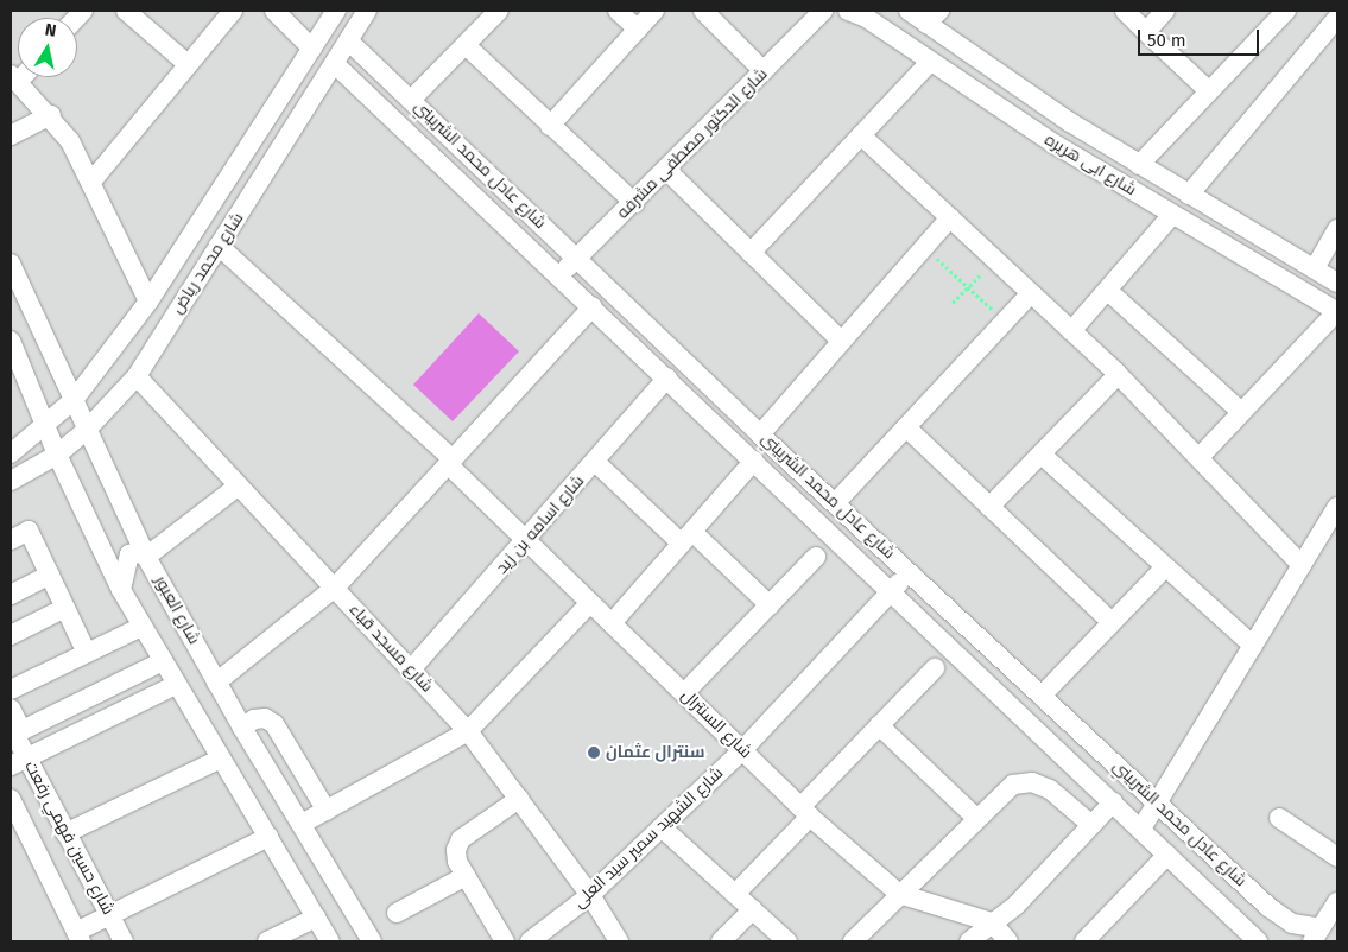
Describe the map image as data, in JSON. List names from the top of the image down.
{
  "streets": {
    "street": [
      "شارع الدكتور مصطفى مشرفه",
      "شارع عادل محمد الشربيني",
      "شارع ابى هريره",
      "شارع محمد رياض",
      "شارع اسامه بن زيد",
      "شارع العبور",
      "شارع مسجد قباء",
      "شارع السنترال",
      "شارع حسين فهمي رفعت",
      "شارع الشهيد سمير سيد العلى"
    ]
  },
  "crossings": [
    ["شارع الدكتور مصطفى مشرفه", "شارع عادل محمد الشربيني"],
    ["شارع عادل محمد الشربيني", "شارع محمد رياض"],
    ["شارع عادل محمد الشربيني", "شارع اسامه بن زيد"],
    ["شارع عادل محمد الشربيني", "شارع الشهيد سمير سيد العلى"],
    ["شارع محمد رياض", "شارع العبور"],
    ["شارع محمد رياض", "شارع مسجد قباء"],
    ["شارع محمد رياض", "شارع السنترال"],
    ["شارع اسامه بن زيد", "شارع مسجد قباء"],
    ["شارع اسامه بن زيد", "شارع السنترال"],
    ["شارع مسجد قباء", "شارع الشهيد سمير سيد العلى"],
    ["شارع السنترال", "شارع الشهيد سمير سيد العلى"]
  ],
  "places": ["سنترال عثمان"],
  "scale_bar": "50 m",
  "north": "top"
}
